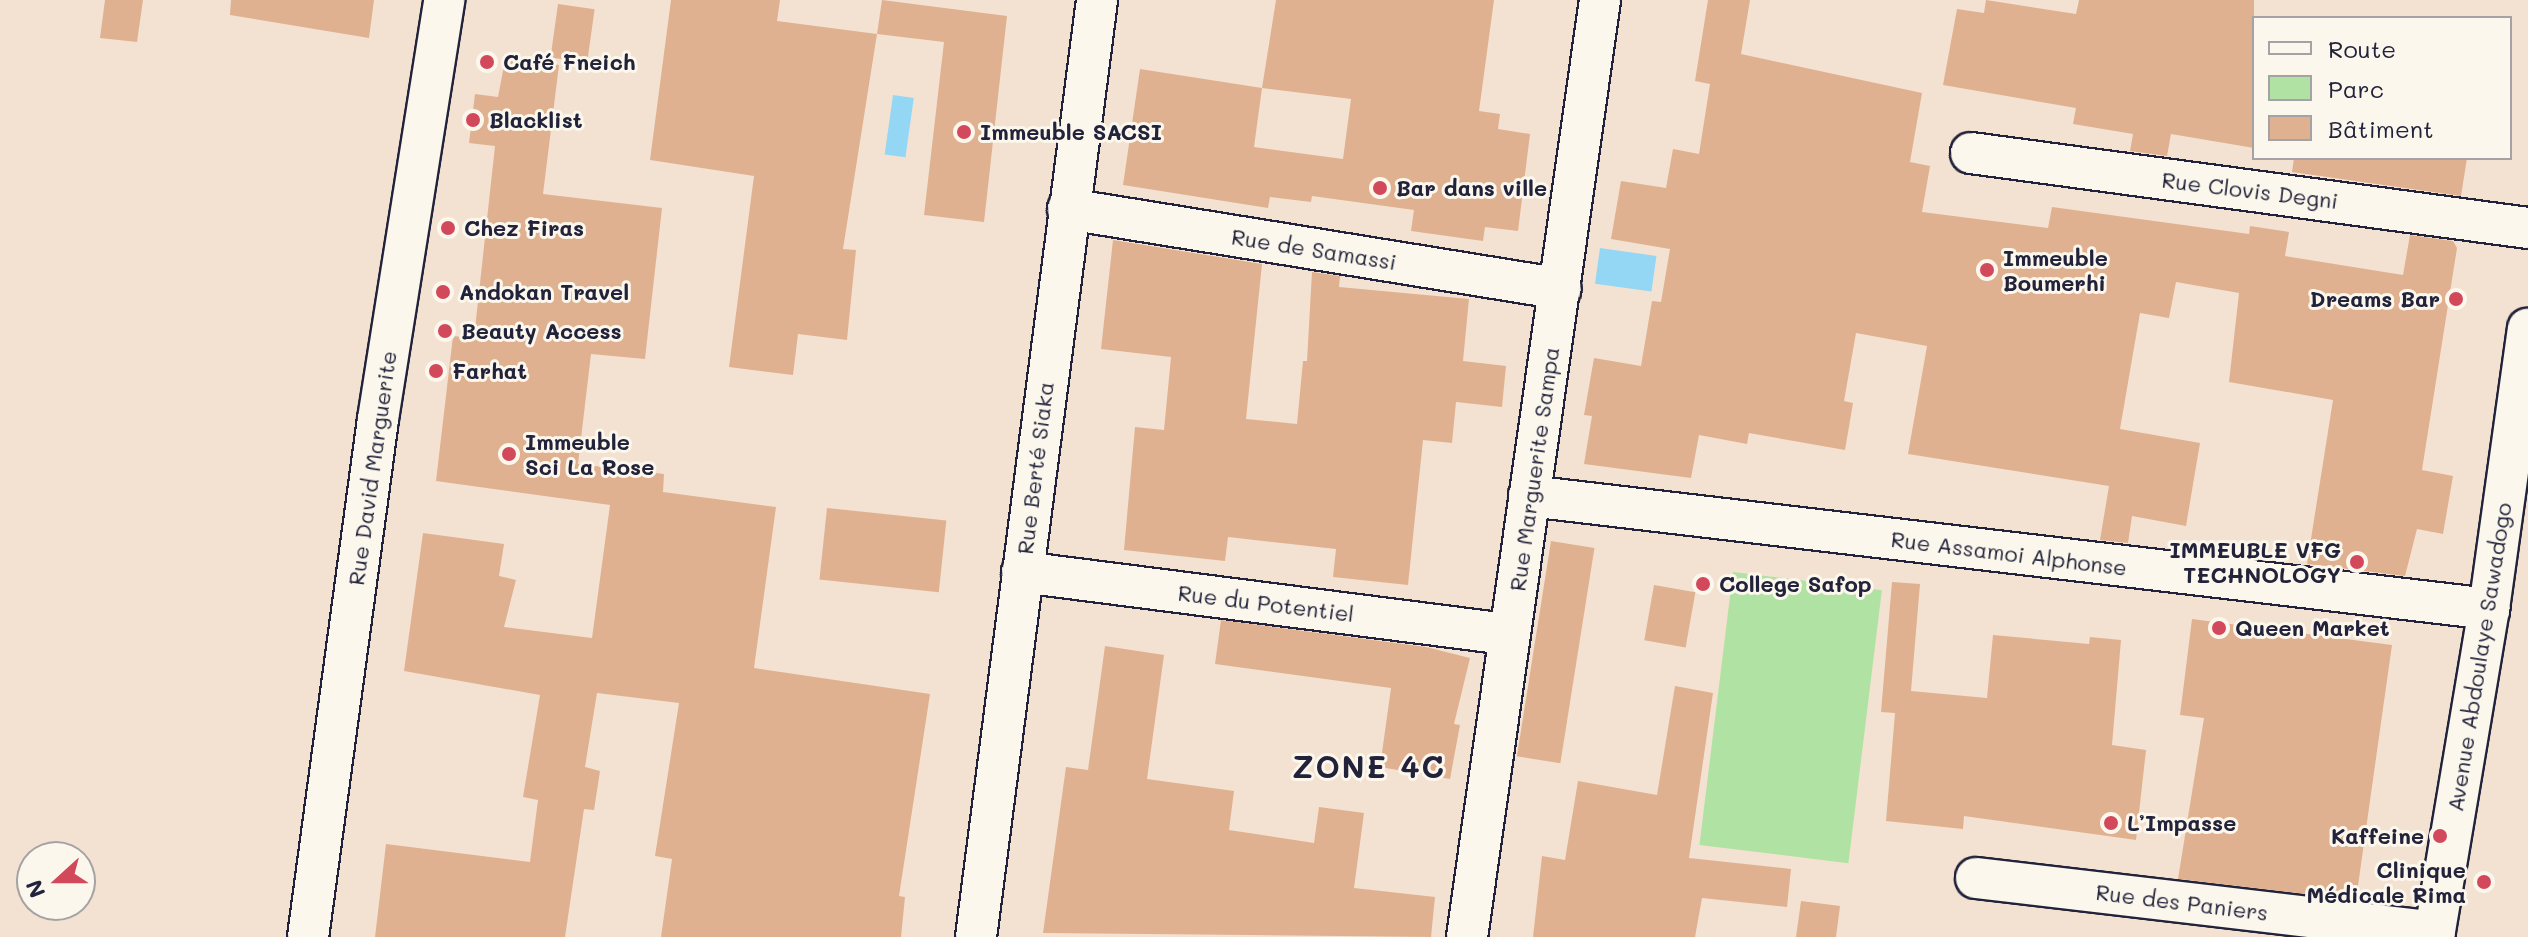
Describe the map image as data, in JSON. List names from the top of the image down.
{
  "streets": {
    "street": [
      "Rue Clovis Degni",
      "Rue de Samassi",
      "Rue David Marguerite",
      "Rue Berté Siaka",
      "Rue Marguerite Sampa",
      "Rue Assamoi Alphonse",
      "Rue du Potentiel",
      "Avenue Abdoulaye Sawadogo",
      "Rue des Paniers"
    ]
  },
  "crossings": [
    ["Rue de Samassi", "Rue Berté Siaka"],
    ["Rue de Samassi", "Rue Marguerite Sampa"],
    ["Rue Berté Siaka", "Rue du Potentiel"],
    ["Rue Marguerite Sampa", "Rue Assamoi Alphonse"],
    ["Rue Marguerite Sampa", "Rue du Potentiel"],
    ["Rue Assamoi Alphonse", "Avenue Abdoulaye Sawadogo"],
    ["Avenue Abdoulaye Sawadogo", "Rue des Paniers"]
  ],
  "districts": ["ZONE 4C"],
  "places": [
    "Café Fneich",
    "Blacklist",
    "Immeuble SACSI",
    "Bar dans ville",
    "Chez Firas",
    "Immeuble Boumerhi",
    "Andokan Travel",
    "Dreams Bar",
    "Beauty Access",
    "Farhat",
    "Immeuble Sci La Rose",
    "IMMEUBLE VFG TECHNOLOGY",
    "College Safop",
    "Queen Market",
    "L’Impasse",
    "Kaffeine",
    "Clinique Médicale Rima"
  ],
  "legend": ["Route", "Parc", "Bâtiment"],
  "north": "left"
}
